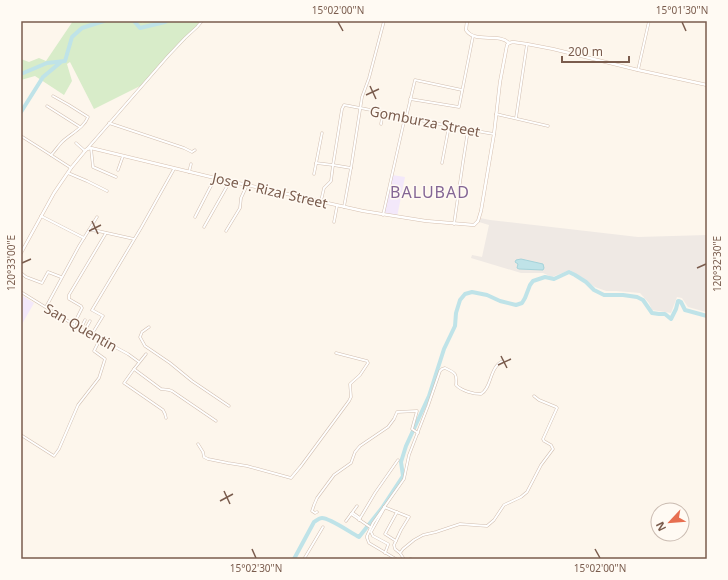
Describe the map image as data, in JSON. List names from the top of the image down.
{
  "streets": {
    "street": ["Gomburza Street", "Jose P. Rizal Street", "San Quentin"]
  },
  "crossings": [
    ["Gomburza Street", "Jose P. Rizal Street"]
  ],
  "districts": ["BALUBAD"],
  "scale_bar": "200 m",
  "north": "bottom left",
  "coordinates": [
    "15°02'00\"N",
    "15°01'30\"N",
    "120°33'00\"E",
    "120°32'30\"E",
    "15°02'30\"N"
  ]
}
